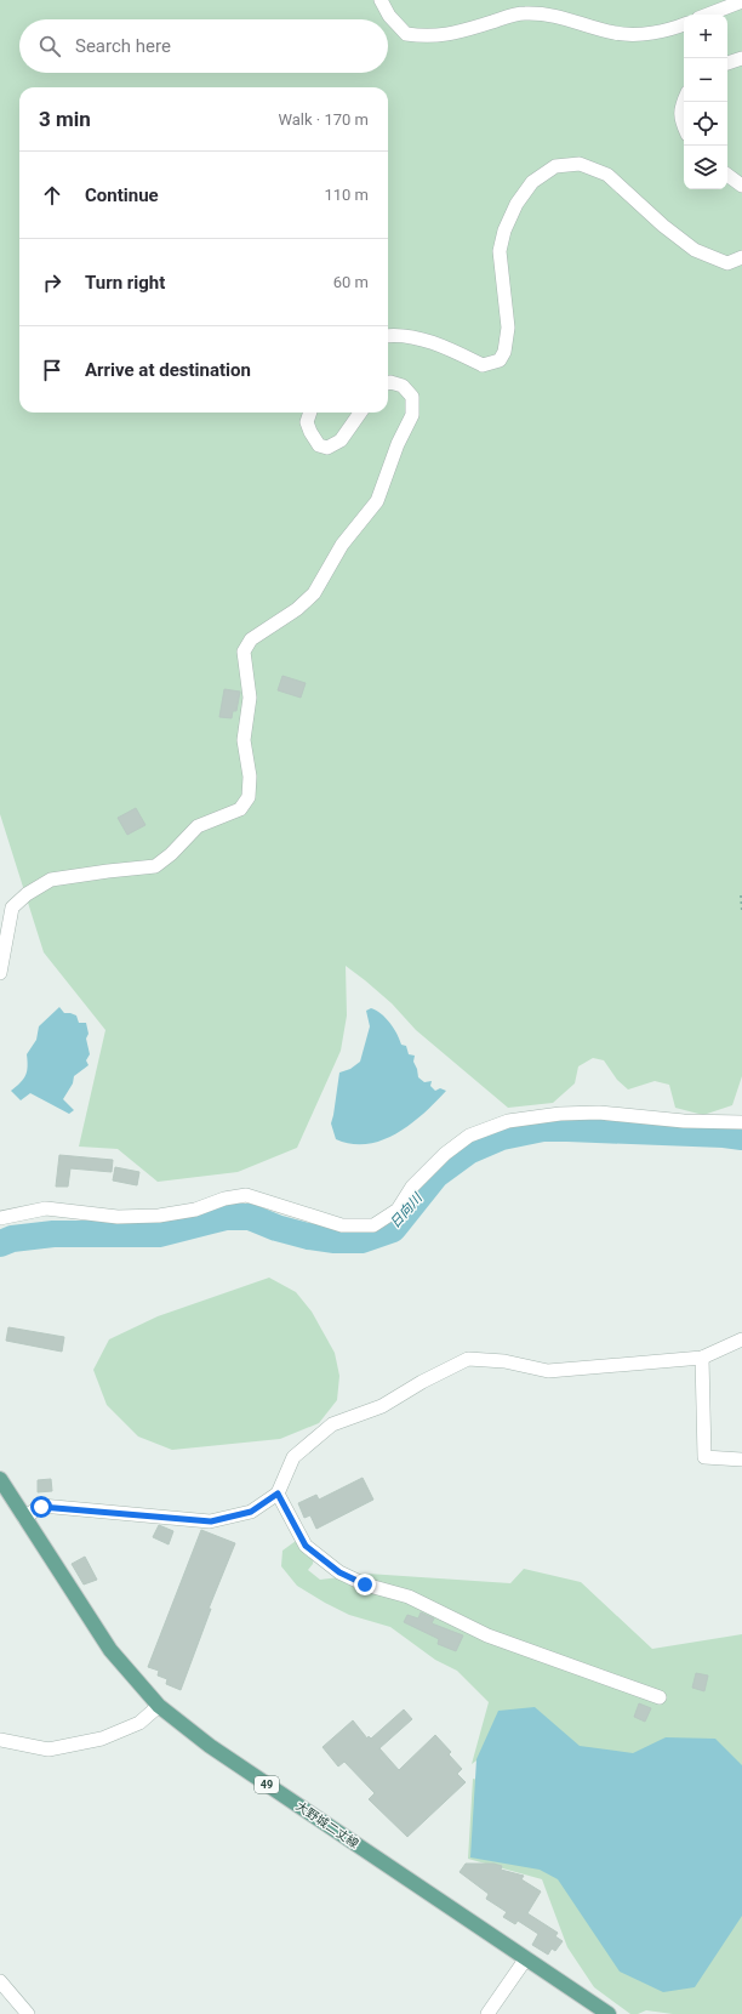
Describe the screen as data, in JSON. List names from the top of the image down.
{
  "streets": {
    "main road": ["49", "大野城二丈線"]
  },
  "water": ["日向川"],
  "page": {
    "map_buttons": ["+", "−"],
    "search": "Search here",
    "heading": ["3 min", "Walk · 170 m"],
    "list": [
      ["Continue", "110 m"],
      ["Turn right", "60 m"],
      "Arrive at destination"
    ]
  }
}
